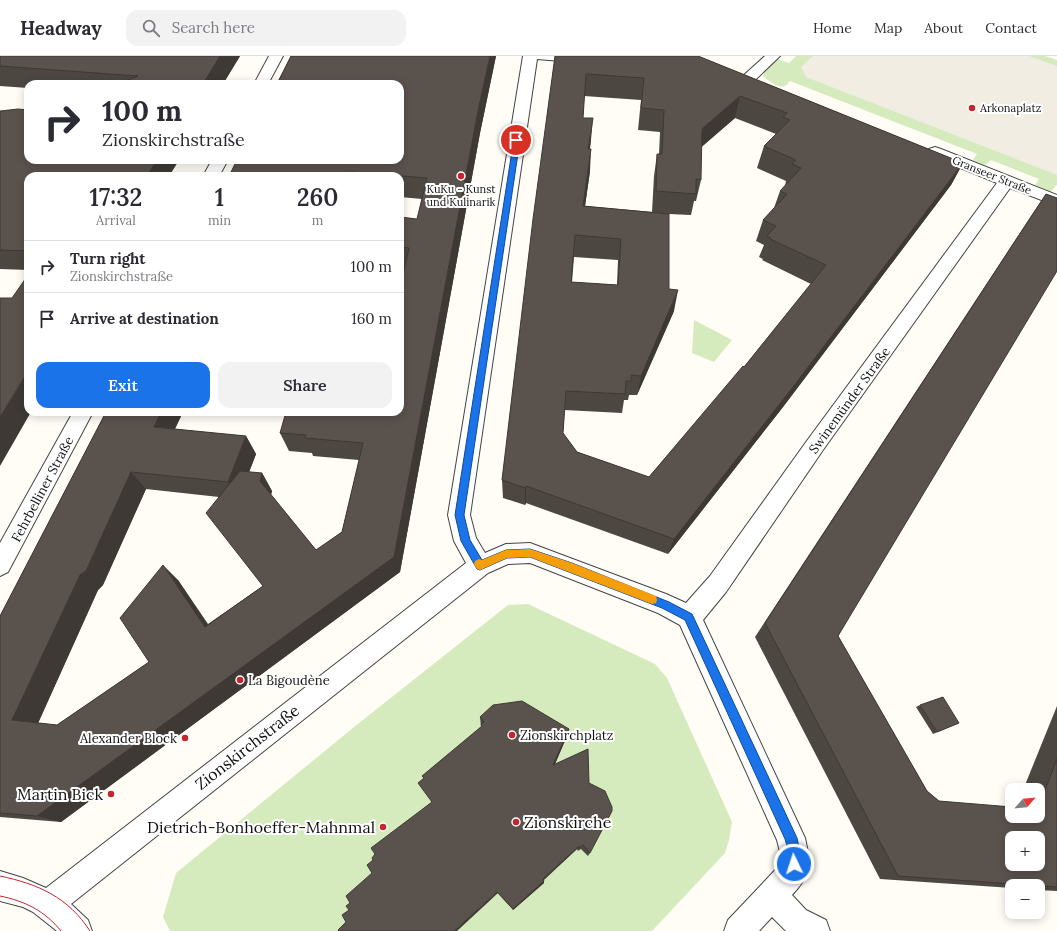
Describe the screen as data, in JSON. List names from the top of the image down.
{
  "streets": {
    "street": [
      "Granseer Straße",
      "Swinemünder Straße",
      "Fehrbelliner Straße",
      "Zionskirchstraße"
    ]
  },
  "crossings": [
    ["Granseer Straße", "Swinemünder Straße"],
    ["Swinemünder Straße", "Zionskirchstraße"]
  ],
  "places": [
    "Arkonaplatz",
    "KuKu - Kunst und Kulinarik",
    "La Bigoudène",
    "Zionskirchplatz",
    "Alexander Block",
    "Martin Bick",
    "Zionskirche",
    "Dietrich-Bonhoeffer-Mahnmal"
  ],
  "north": "top right",
  "page": {
    "header": "Headway",
    "search": "Search here",
    "nav": [
      "Home",
      "Map",
      "About",
      "Contact"
    ],
    "turn": ["100 m", "Zionskirchstraße"],
    "eta": [
      "17:32",
      "Arrival",
      "1",
      "min",
      "260",
      "m"
    ],
    "list": [
      {
        "name": "Turn right",
        "note": "Zionskirchstraße",
        "value": "100 m"
      },
      {
        "name": "Arrive at destination",
        "value": "160 m"
      }
    ],
    "buttons": ["Exit", "Share"],
    "map_buttons": ["+", "−"]
  }
}
